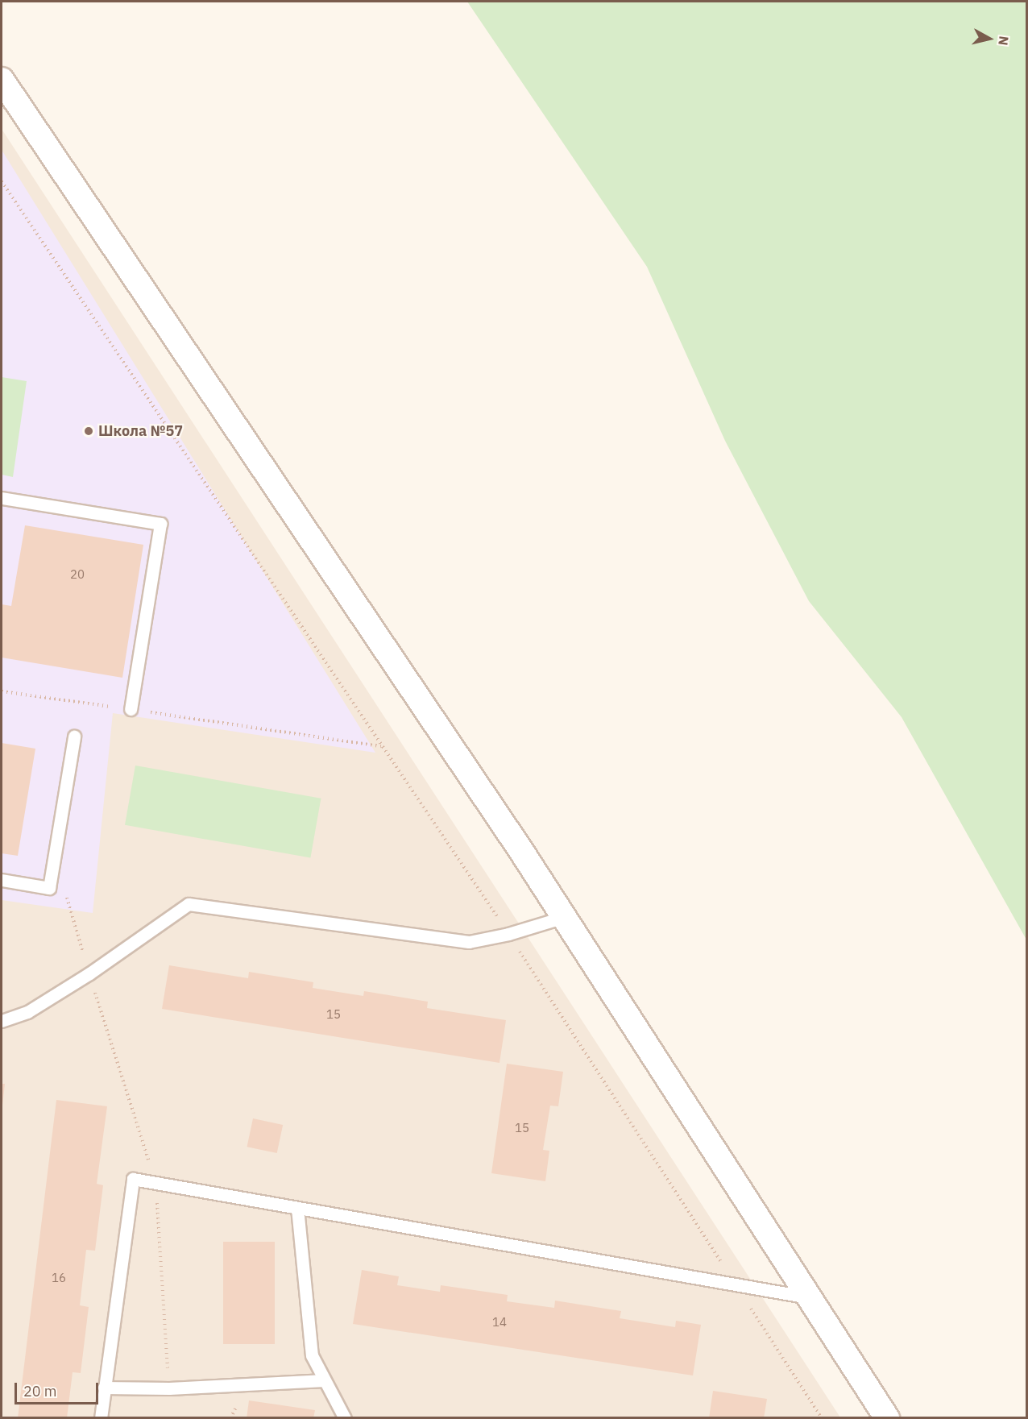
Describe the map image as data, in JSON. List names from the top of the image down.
{
  "places": ["Школа №57"],
  "house_numbers": [
    "20",
    "15",
    "15",
    "16",
    "14"
  ],
  "scale_bar": "20 m",
  "north": "right"
}
